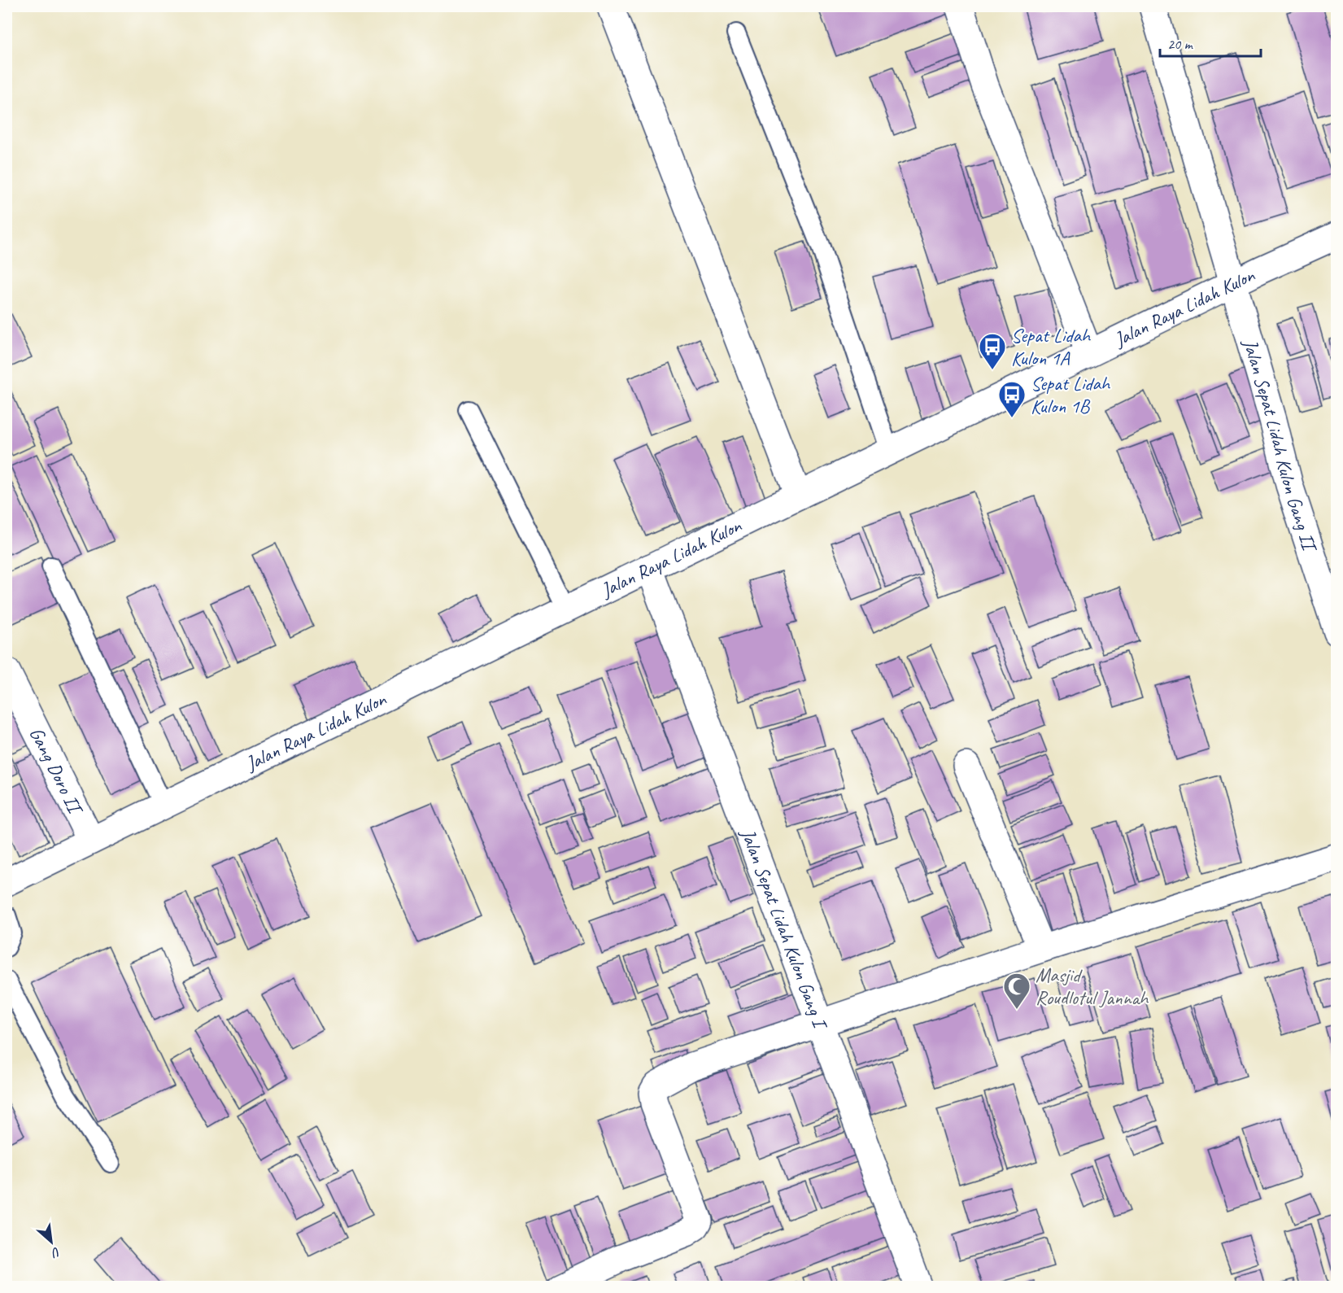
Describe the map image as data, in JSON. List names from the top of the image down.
{
  "streets": {
    "street": [
      "Jalan Raya Lidah Kulon",
      "Jalan Sepat Lidah Kulon Gang II",
      "Gang Doro II",
      "Jalan Sepat Lidah Kulon Gang I"
    ]
  },
  "crossings": [
    ["Jalan Raya Lidah Kulon", "Jalan Sepat Lidah Kulon Gang II"],
    ["Jalan Raya Lidah Kulon", "Gang Doro II"],
    ["Jalan Raya Lidah Kulon", "Jalan Sepat Lidah Kulon Gang I"]
  ],
  "places": {
    "bus stop": ["Sepat Lidah Kulon 1A", "Sepat Lidah Kulon 1B"],
    "mosque": ["Masjid Roudlotul Jannah"]
  },
  "scale_bar": "20 m",
  "north": "bottom right"
}
